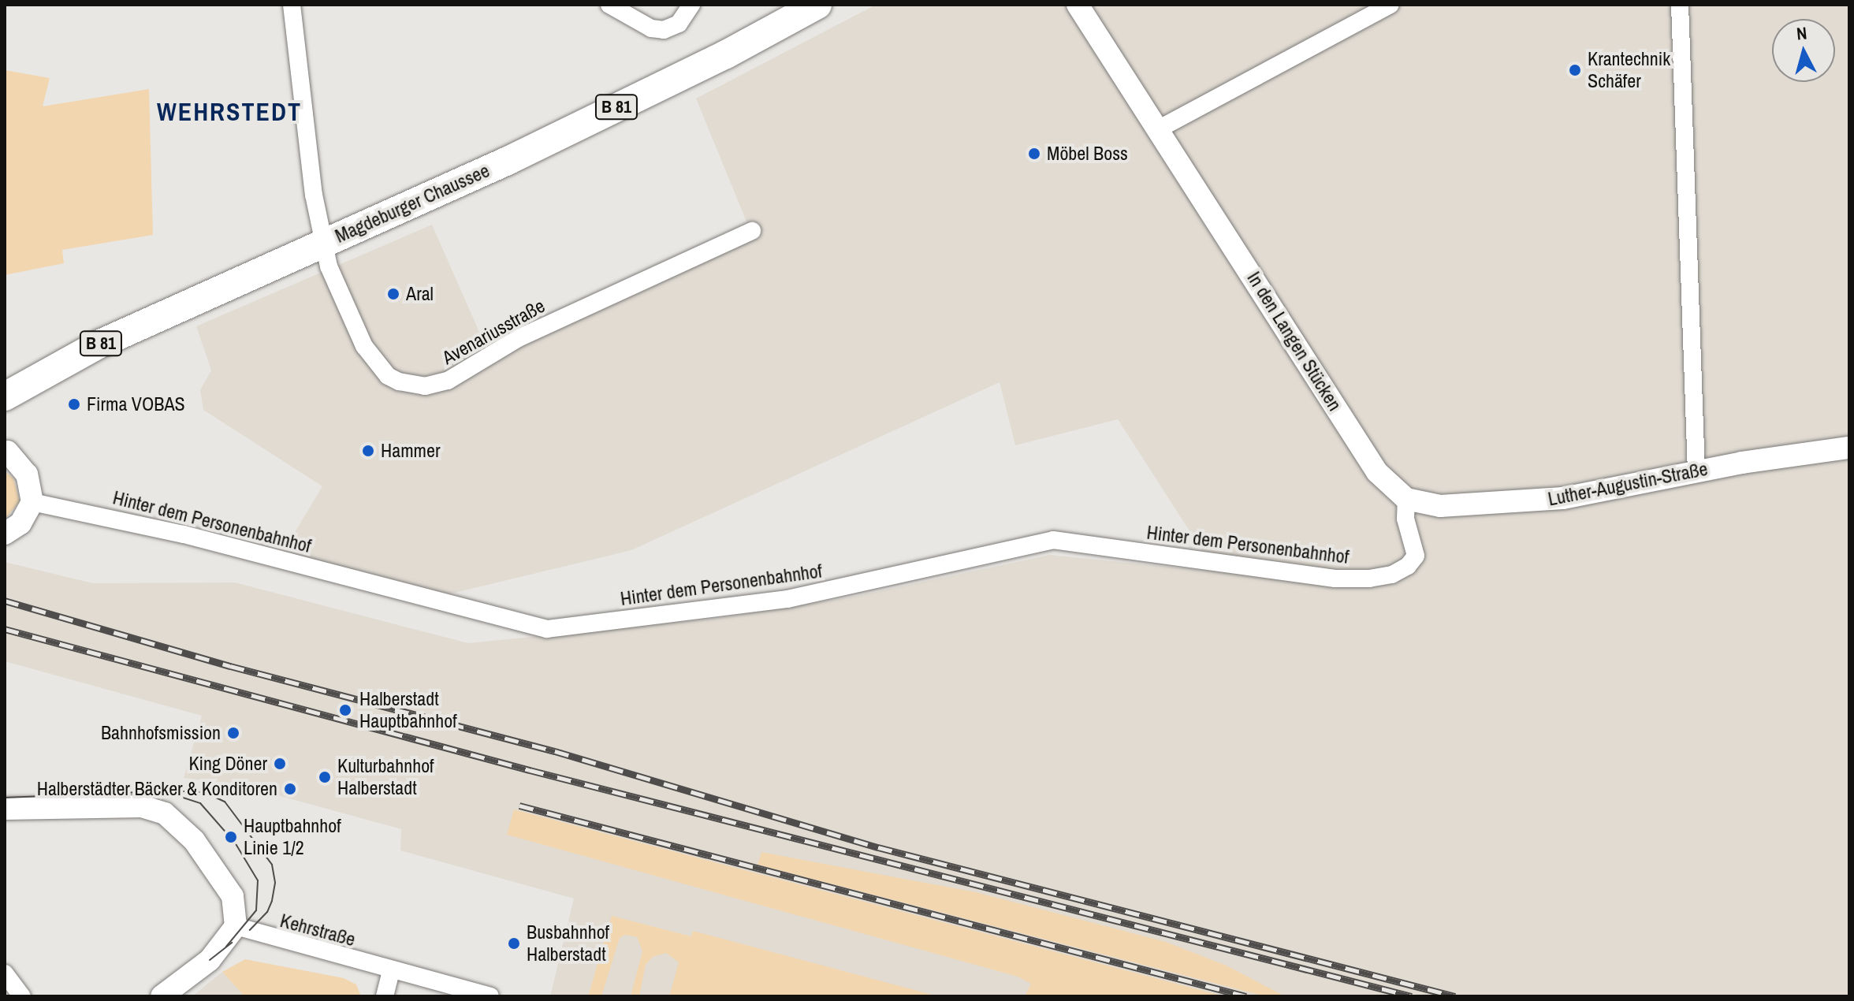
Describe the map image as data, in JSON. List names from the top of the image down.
{
  "streets": {
    "main road": ["B 81", "Magdeburger Chaussee"],
    "street": [
      "Avenariusstraße",
      "In den Langen Stücken",
      "Luther-Augustin-Straße",
      "Hinter dem Personenbahnhof",
      "Kehrstraße"
    ]
  },
  "crossings": [
    ["Magdeburger Chaussee", "Avenariusstraße"],
    ["In den Langen Stücken", "Luther-Augustin-Straße"],
    ["In den Langen Stücken", "Hinter dem Personenbahnhof"],
    ["Luther-Augustin-Straße", "Hinter dem Personenbahnhof"]
  ],
  "districts": ["WEHRSTEDT"],
  "places": [
    "Krantechnik Schäfer",
    "Möbel Boss",
    "Aral",
    "Firma VOBAS",
    "Hammer",
    "Halberstadt Hauptbahnhof",
    "Bahnhofsmission",
    "King Döner",
    "Kulturbahnhof Halberstadt",
    "Halberstädter Bäcker & Konditoren",
    "Hauptbahnhof Linie 1/2",
    "Busbahnhof Halberstadt"
  ],
  "north": "top"
}
